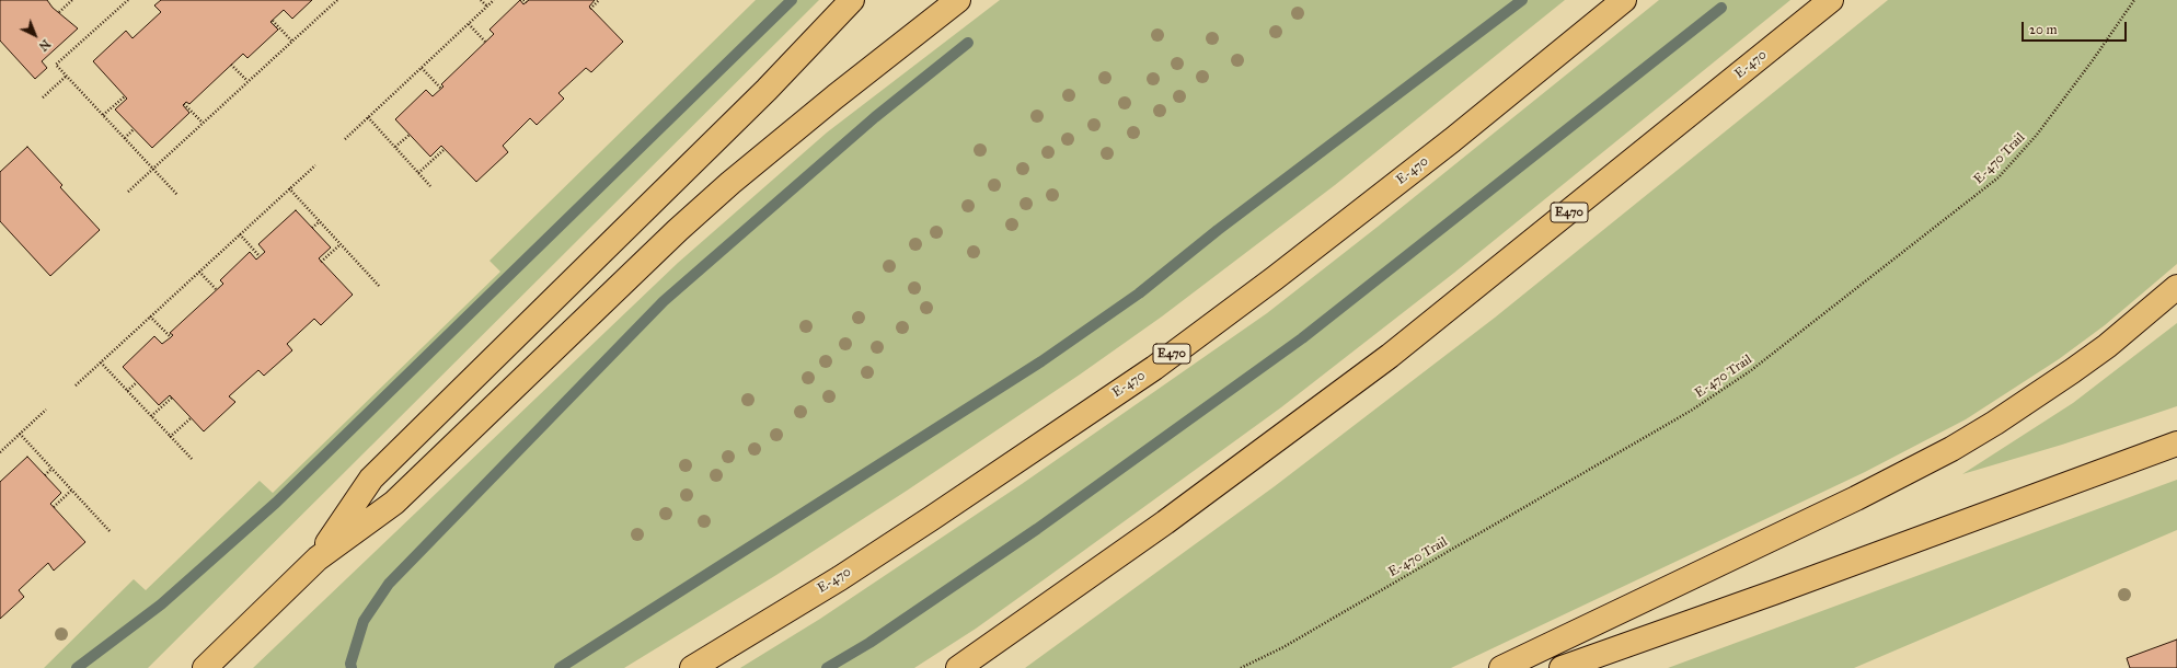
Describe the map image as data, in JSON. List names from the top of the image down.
{
  "streets": {
    "highway": ["E-470", "E470"],
    "path": ["E-470 Trail"]
  },
  "scale_bar": "20 m",
  "north": "bottom right"
}
